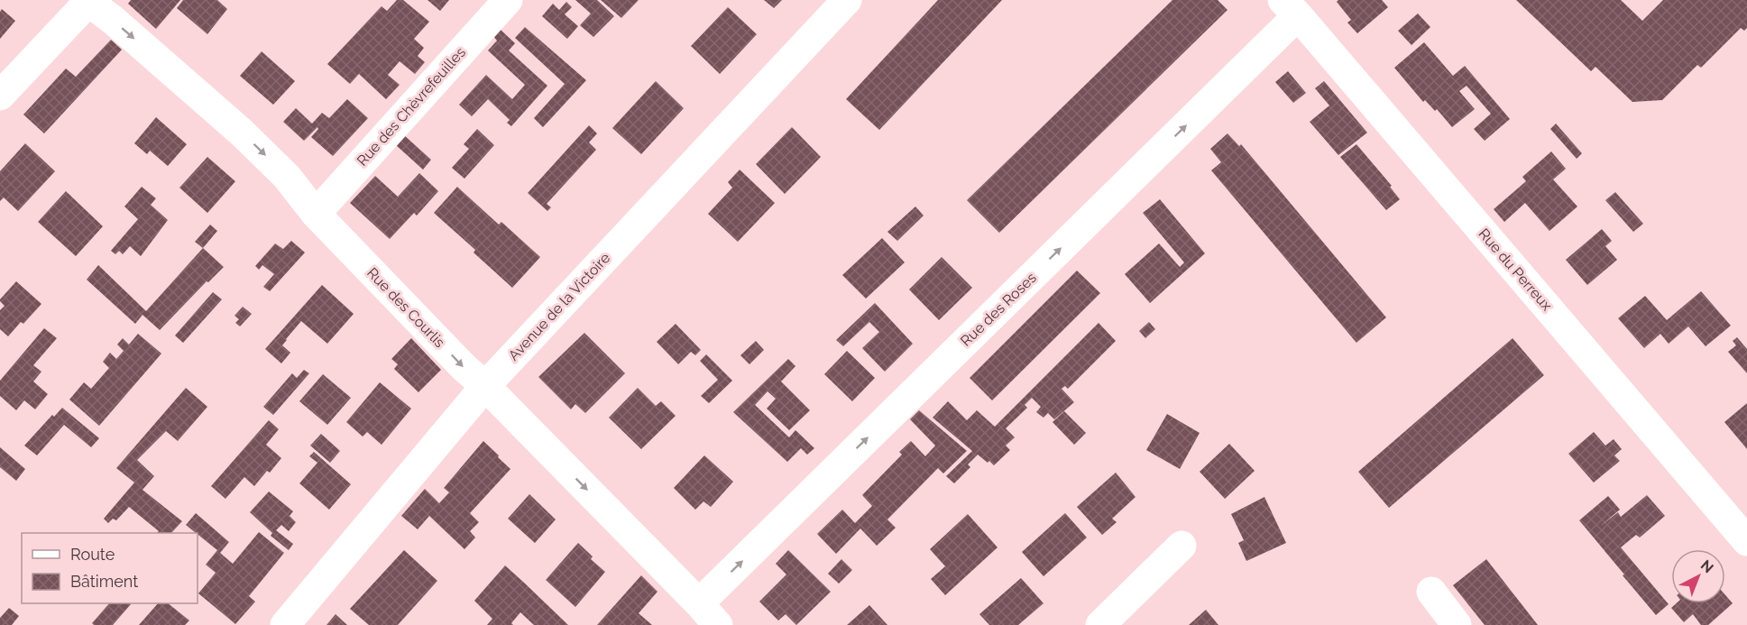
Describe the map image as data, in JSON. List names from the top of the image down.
{
  "streets": {
    "street": [
      "Rue des Chèvrefeuilles",
      "Rue du Perreux",
      "Avenue de la Victoire",
      "Rue des Courlis",
      "Rue des Roses"
    ]
  },
  "crossings": [
    ["Rue des Chèvrefeuilles", "Rue des Courlis"],
    ["Rue du Perreux", "Rue des Roses"],
    ["Avenue de la Victoire", "Rue des Courlis"],
    ["Rue des Courlis", "Rue des Roses"]
  ],
  "one_way": ["Rue des Courlis", "Rue des Roses"],
  "legend": ["Route", "Bâtiment"],
  "north": "top right"
}
